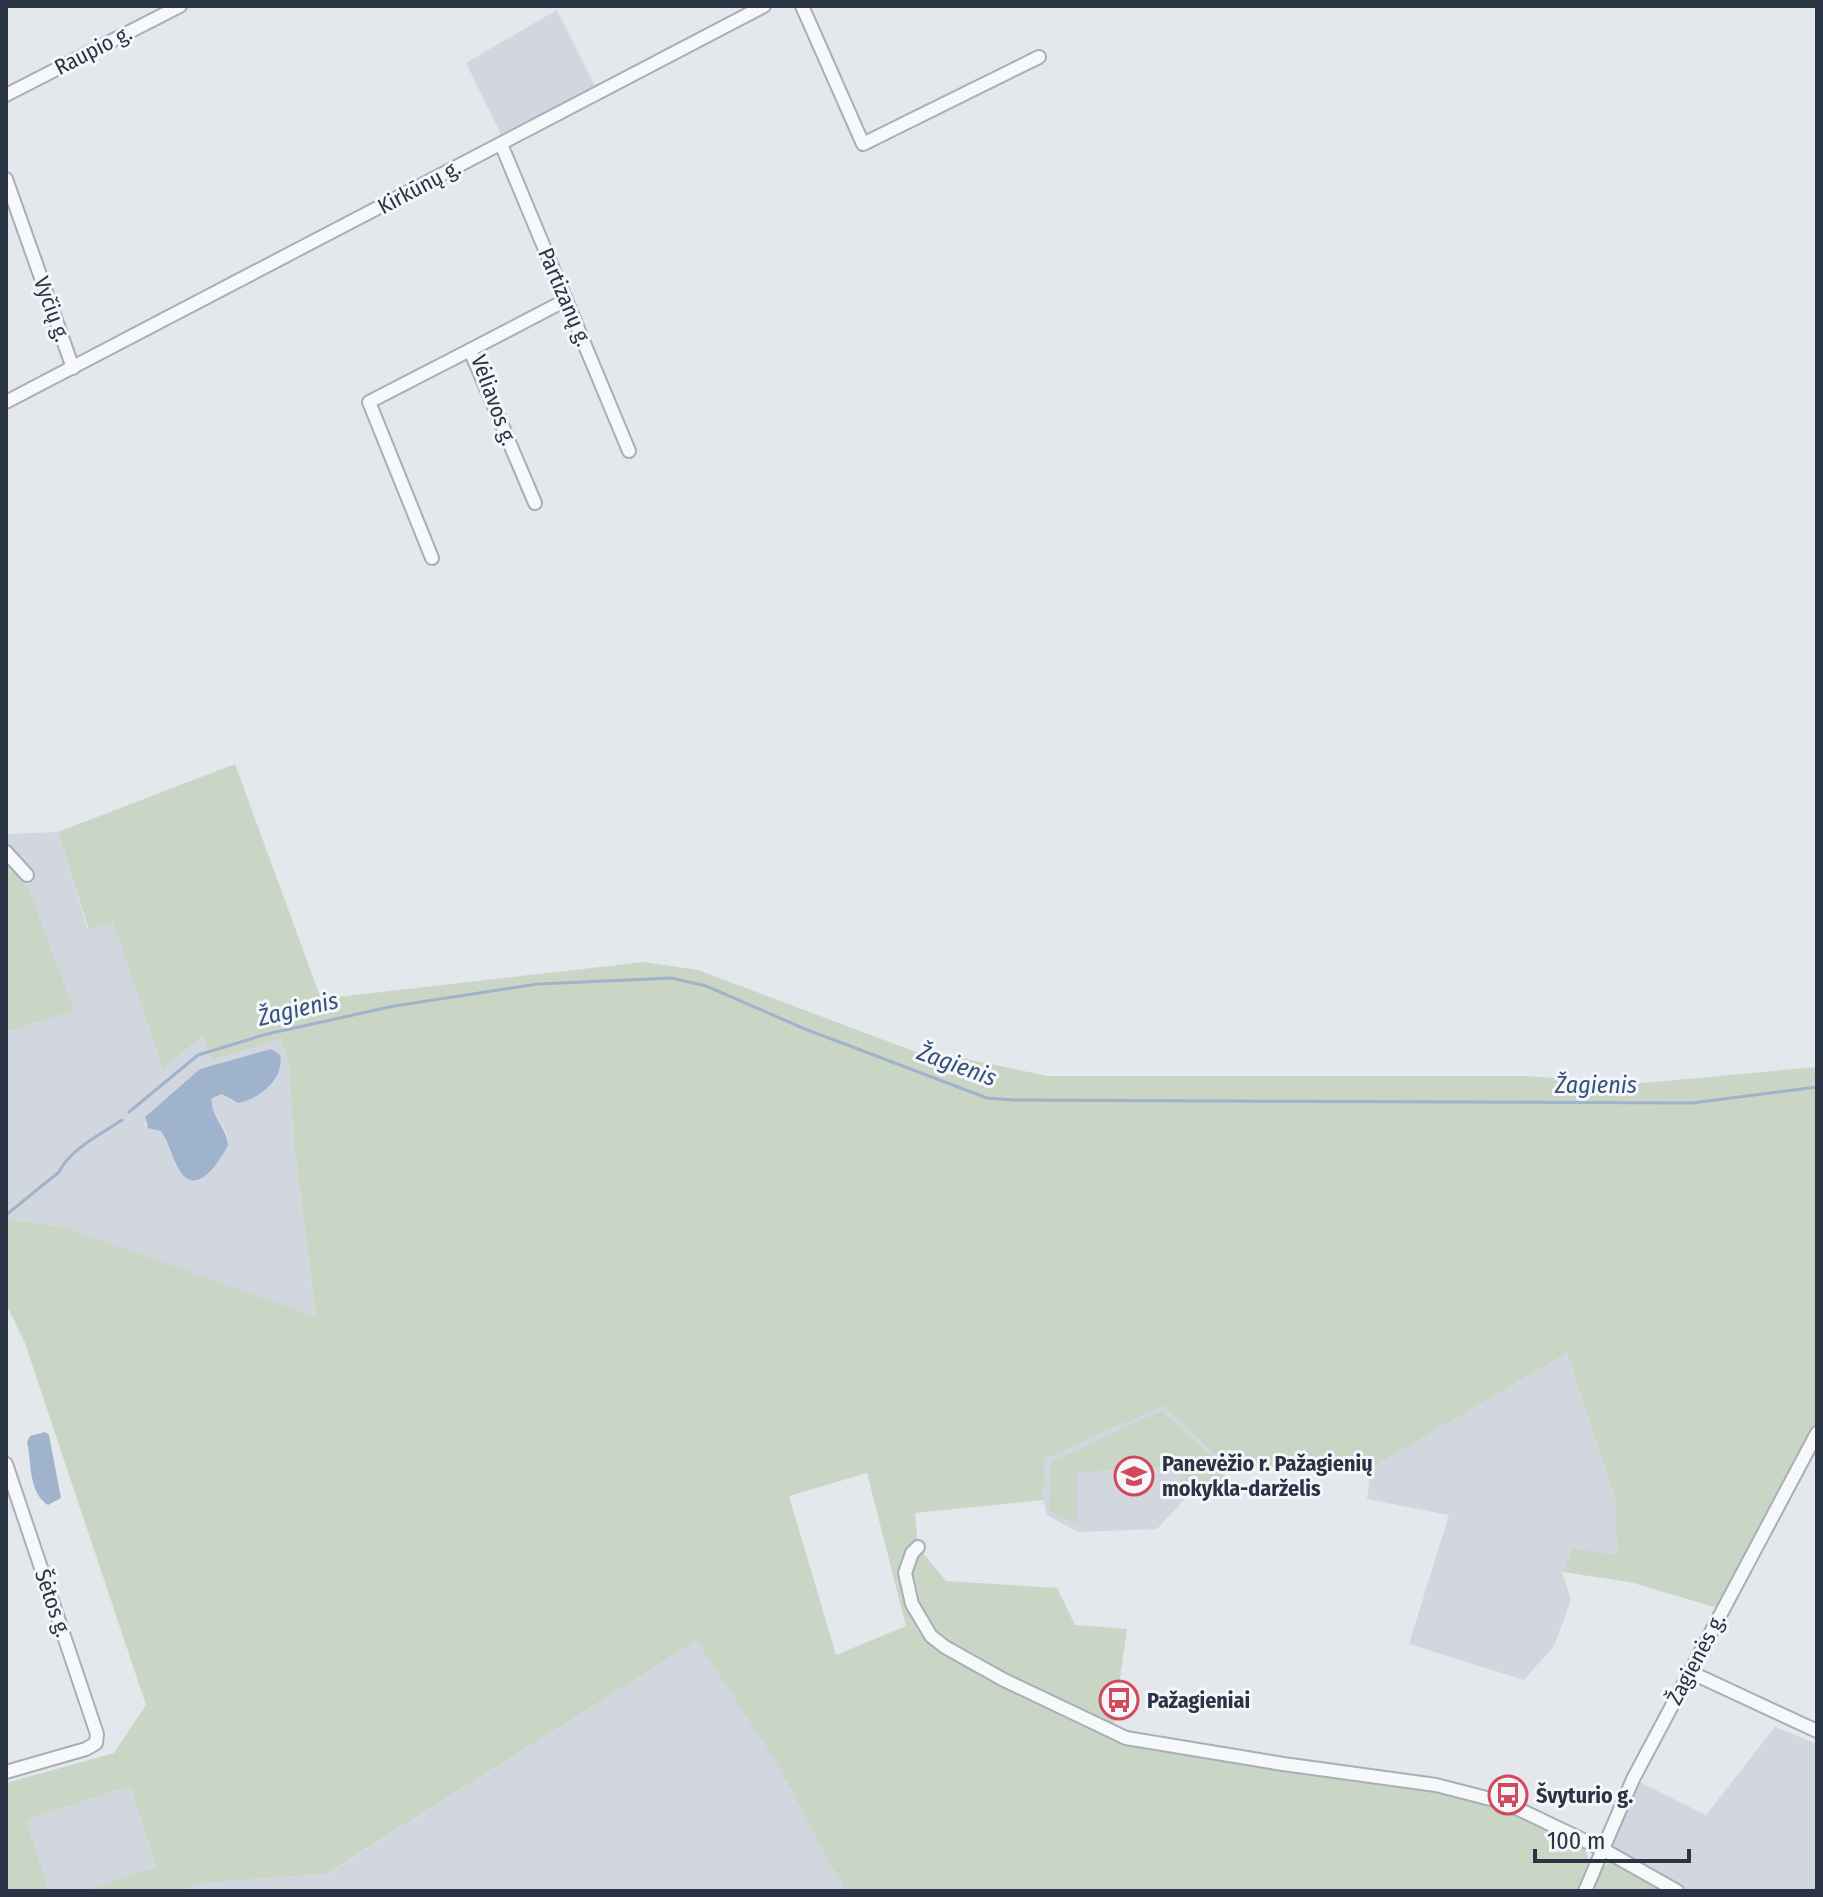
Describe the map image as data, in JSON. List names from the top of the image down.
{
  "streets": {
    "street": [
      "Raupio g.",
      "Kirkūnų g.",
      "Partizanų g.",
      "Vyčių g.",
      "Vėliavos g.",
      "Šėtos g.",
      "Žagienės g."
    ]
  },
  "crossings": [
    ["Kirkūnų g.", "Partizanų g."],
    ["Kirkūnų g.", "Vyčių g."],
    ["Partizanų g.", "Vėliavos g."]
  ],
  "water": ["Žagienis"],
  "places": {
    "school or university": ["Panevėžio r. Pažagienių mokykla-darželis"],
    "bus stop": ["Pažagieniai", "Švyturio g."]
  },
  "scale_bar": "100 m"
}
